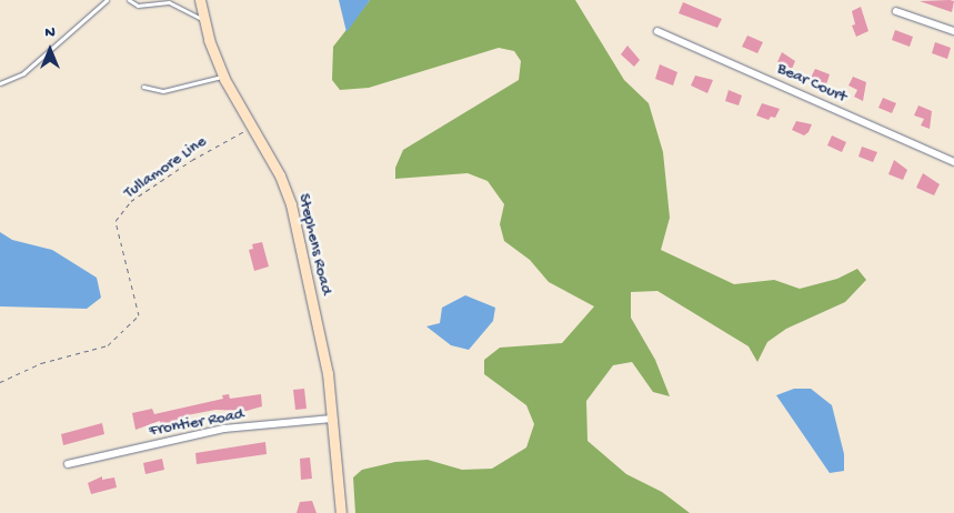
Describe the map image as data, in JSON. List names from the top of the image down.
{
  "streets": {
    "main road": ["Stephens Road"],
    "street": ["Bear Court", "Frontier Road"],
    "path": ["Tullamore Line"]
  },
  "crossings": [
    ["Tullamore Line", "Stephens Road"],
    ["Stephens Road", "Frontier Road"]
  ],
  "north": "top"
}
